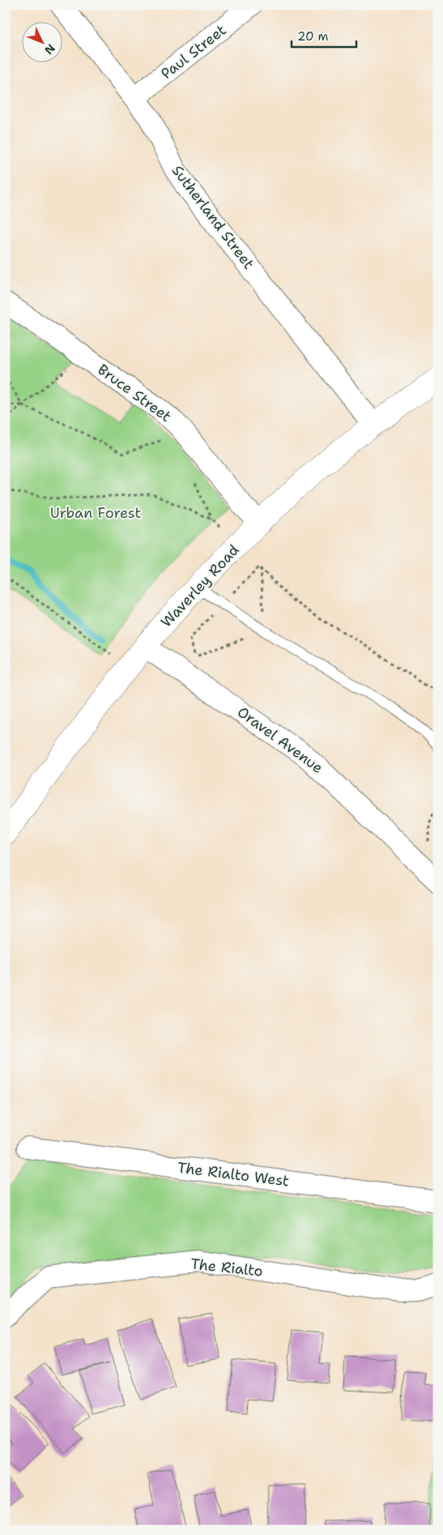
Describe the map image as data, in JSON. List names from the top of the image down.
{
  "streets": {
    "main road": ["Waverley Road"],
    "street": [
      "Paul Street",
      "Sutherland Street",
      "Bruce Street",
      "Oravel Avenue",
      "The Rialto West",
      "The Rialto"
    ]
  },
  "crossings": [
    ["Paul Street", "Sutherland Street"],
    ["Sutherland Street", "Waverley Road"],
    ["Bruce Street", "Waverley Road"],
    ["Waverley Road", "Oravel Avenue"]
  ],
  "parks": ["Urban Forest"],
  "scale_bar": "20 m",
  "north": "bottom right"
}
